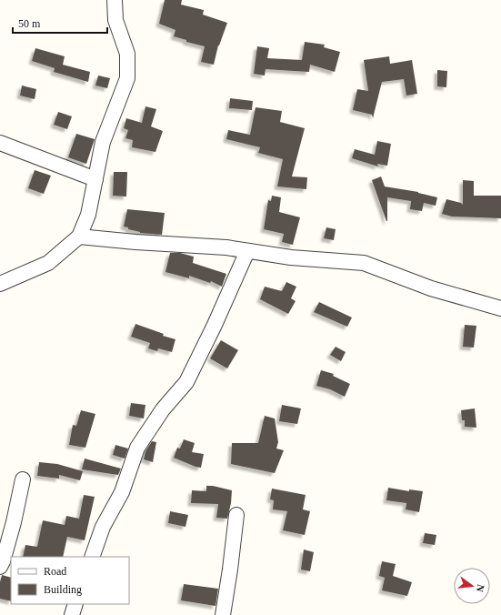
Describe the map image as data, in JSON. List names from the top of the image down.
{
  "legend": ["Road", "Building"],
  "scale_bar": "50 m",
  "north": "right"
}
